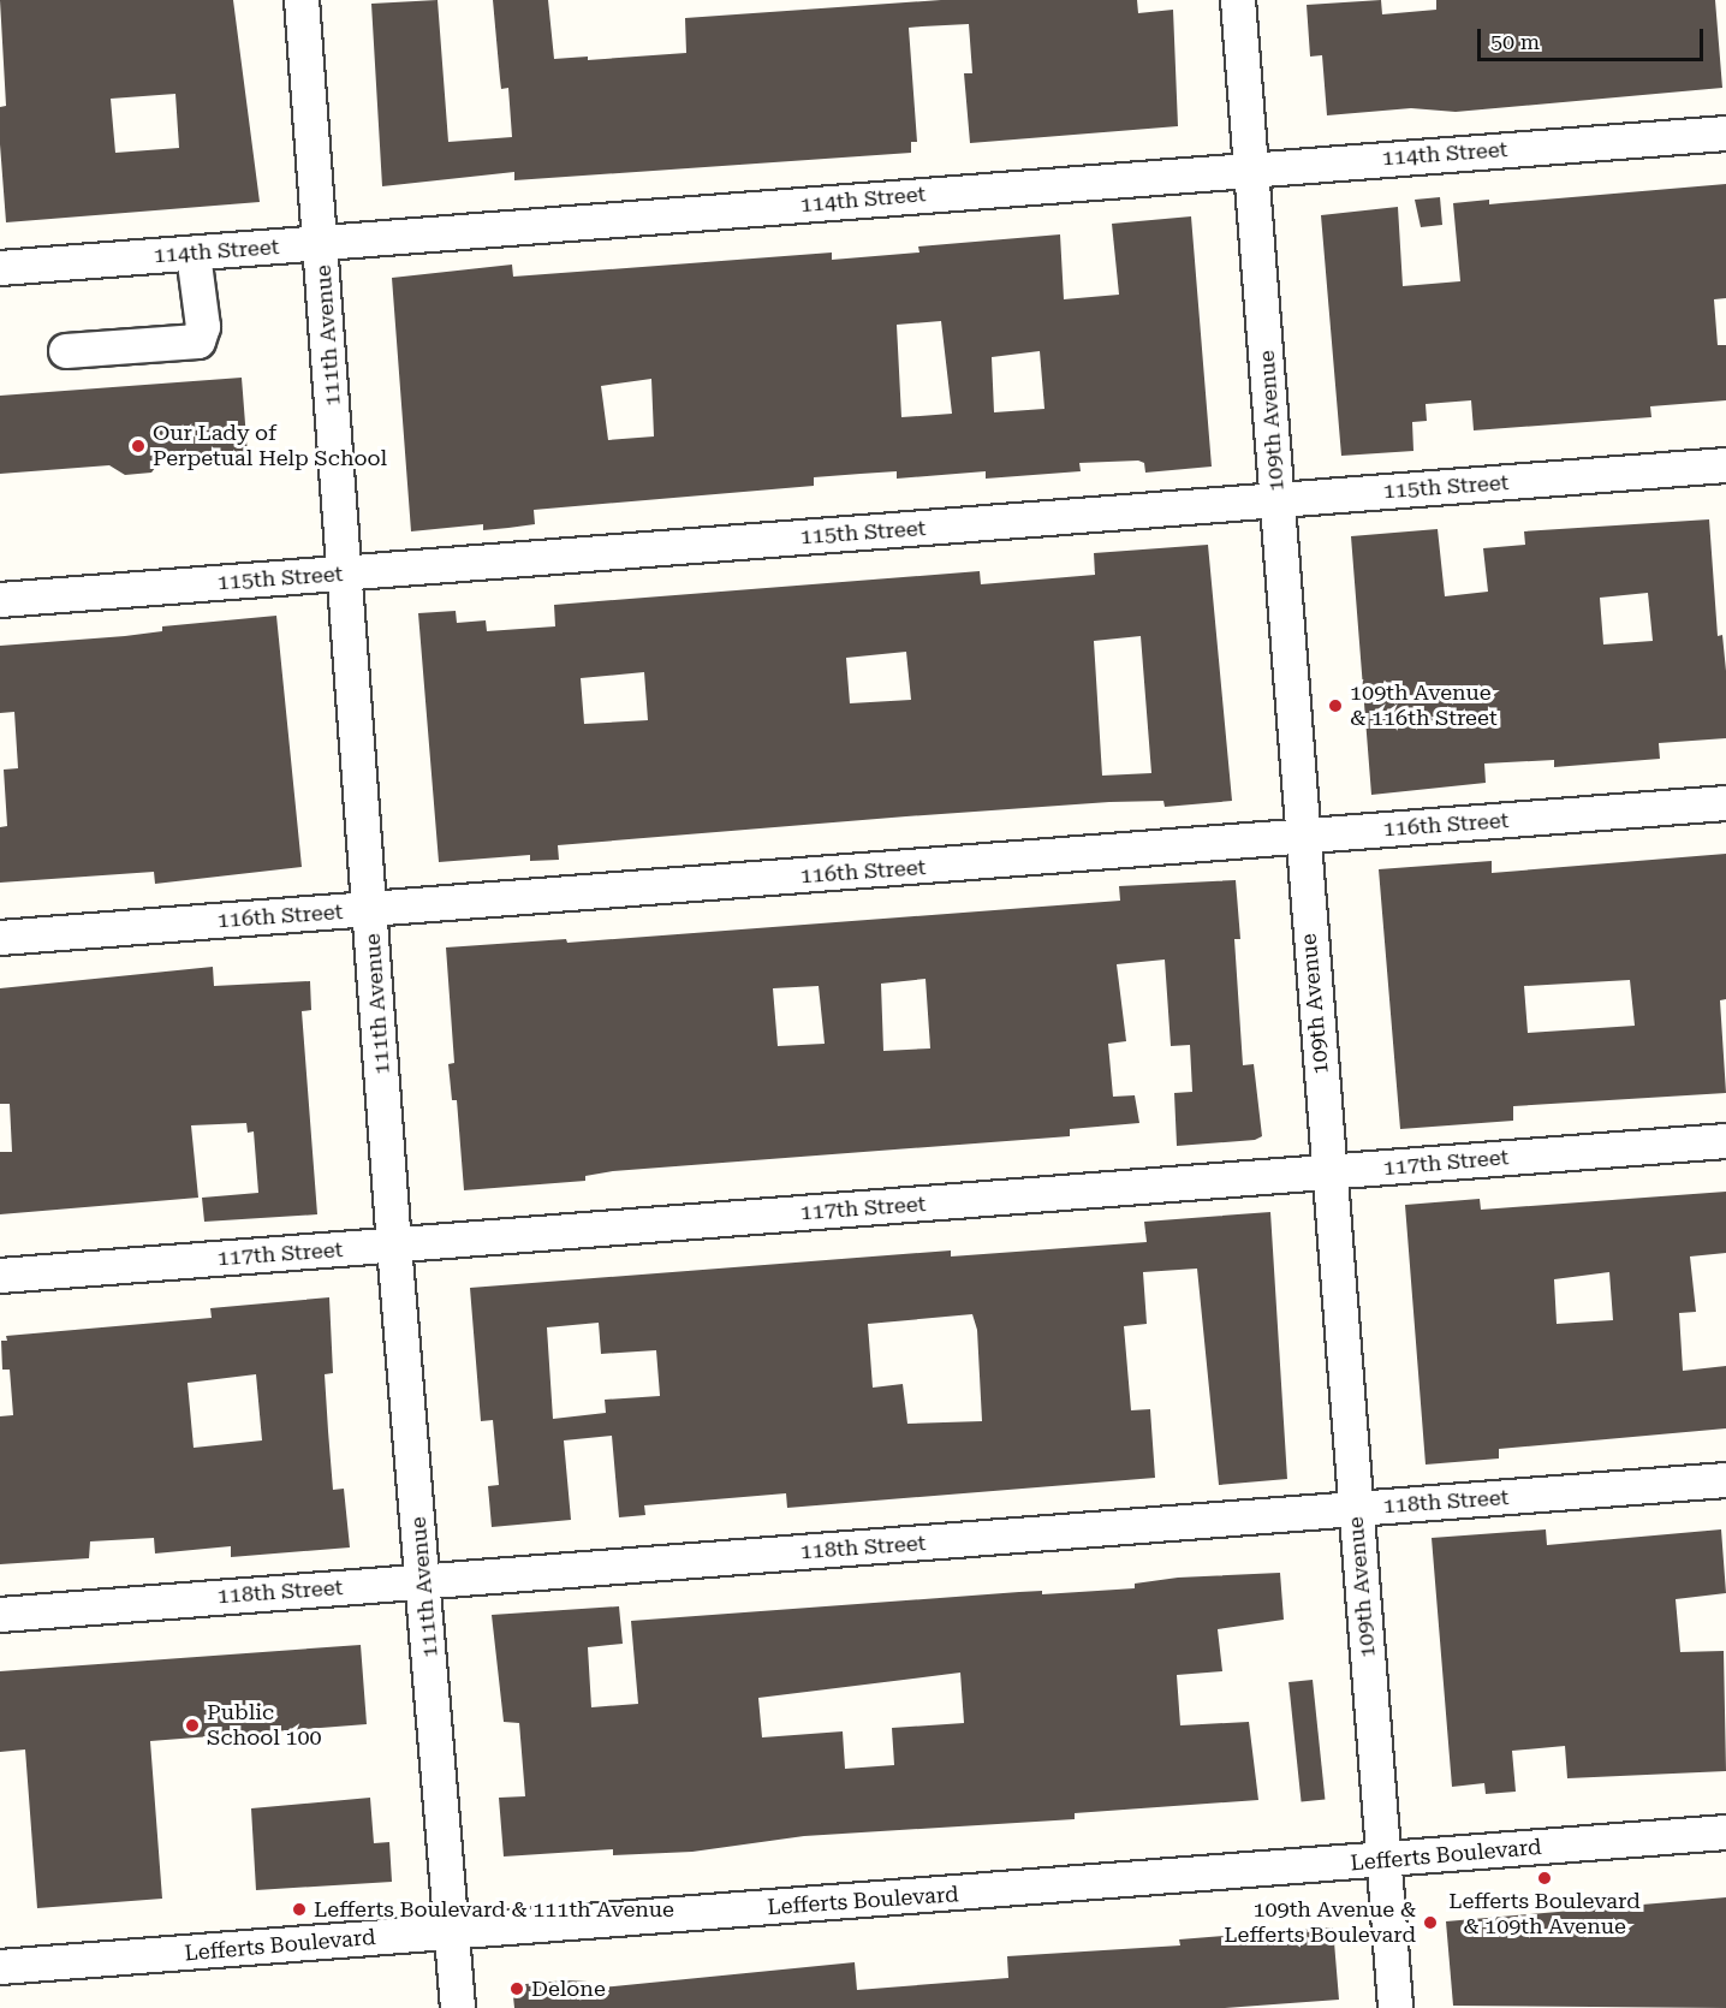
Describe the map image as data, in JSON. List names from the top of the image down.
{
  "streets": {
    "street": [
      "114th Street",
      "111th Avenue",
      "109th Avenue",
      "115th Street",
      "116th Street",
      "117th Street",
      "118th Street",
      "Lefferts Boulevard"
    ]
  },
  "crossings": [
    ["114th Street", "111th Avenue"],
    ["114th Street", "109th Avenue"],
    ["111th Avenue", "115th Street"],
    ["111th Avenue", "116th Street"],
    ["111th Avenue", "117th Street"],
    ["111th Avenue", "118th Street"],
    ["111th Avenue", "Lefferts Boulevard"],
    ["109th Avenue", "115th Street"],
    ["109th Avenue", "116th Street"],
    ["109th Avenue", "117th Street"],
    ["109th Avenue", "118th Street"],
    ["109th Avenue", "Lefferts Boulevard"]
  ],
  "places": [
    "Our Lady of Perpetual Help School",
    "109th Avenue & 116th Street",
    "Public School 100",
    "Lefferts Boulevard & 109th Avenue",
    "Lefferts Boulevard & 111th Avenue",
    "109th Avenue & Lefferts Boulevard",
    "Delone"
  ],
  "scale_bar": "50 m"
}
